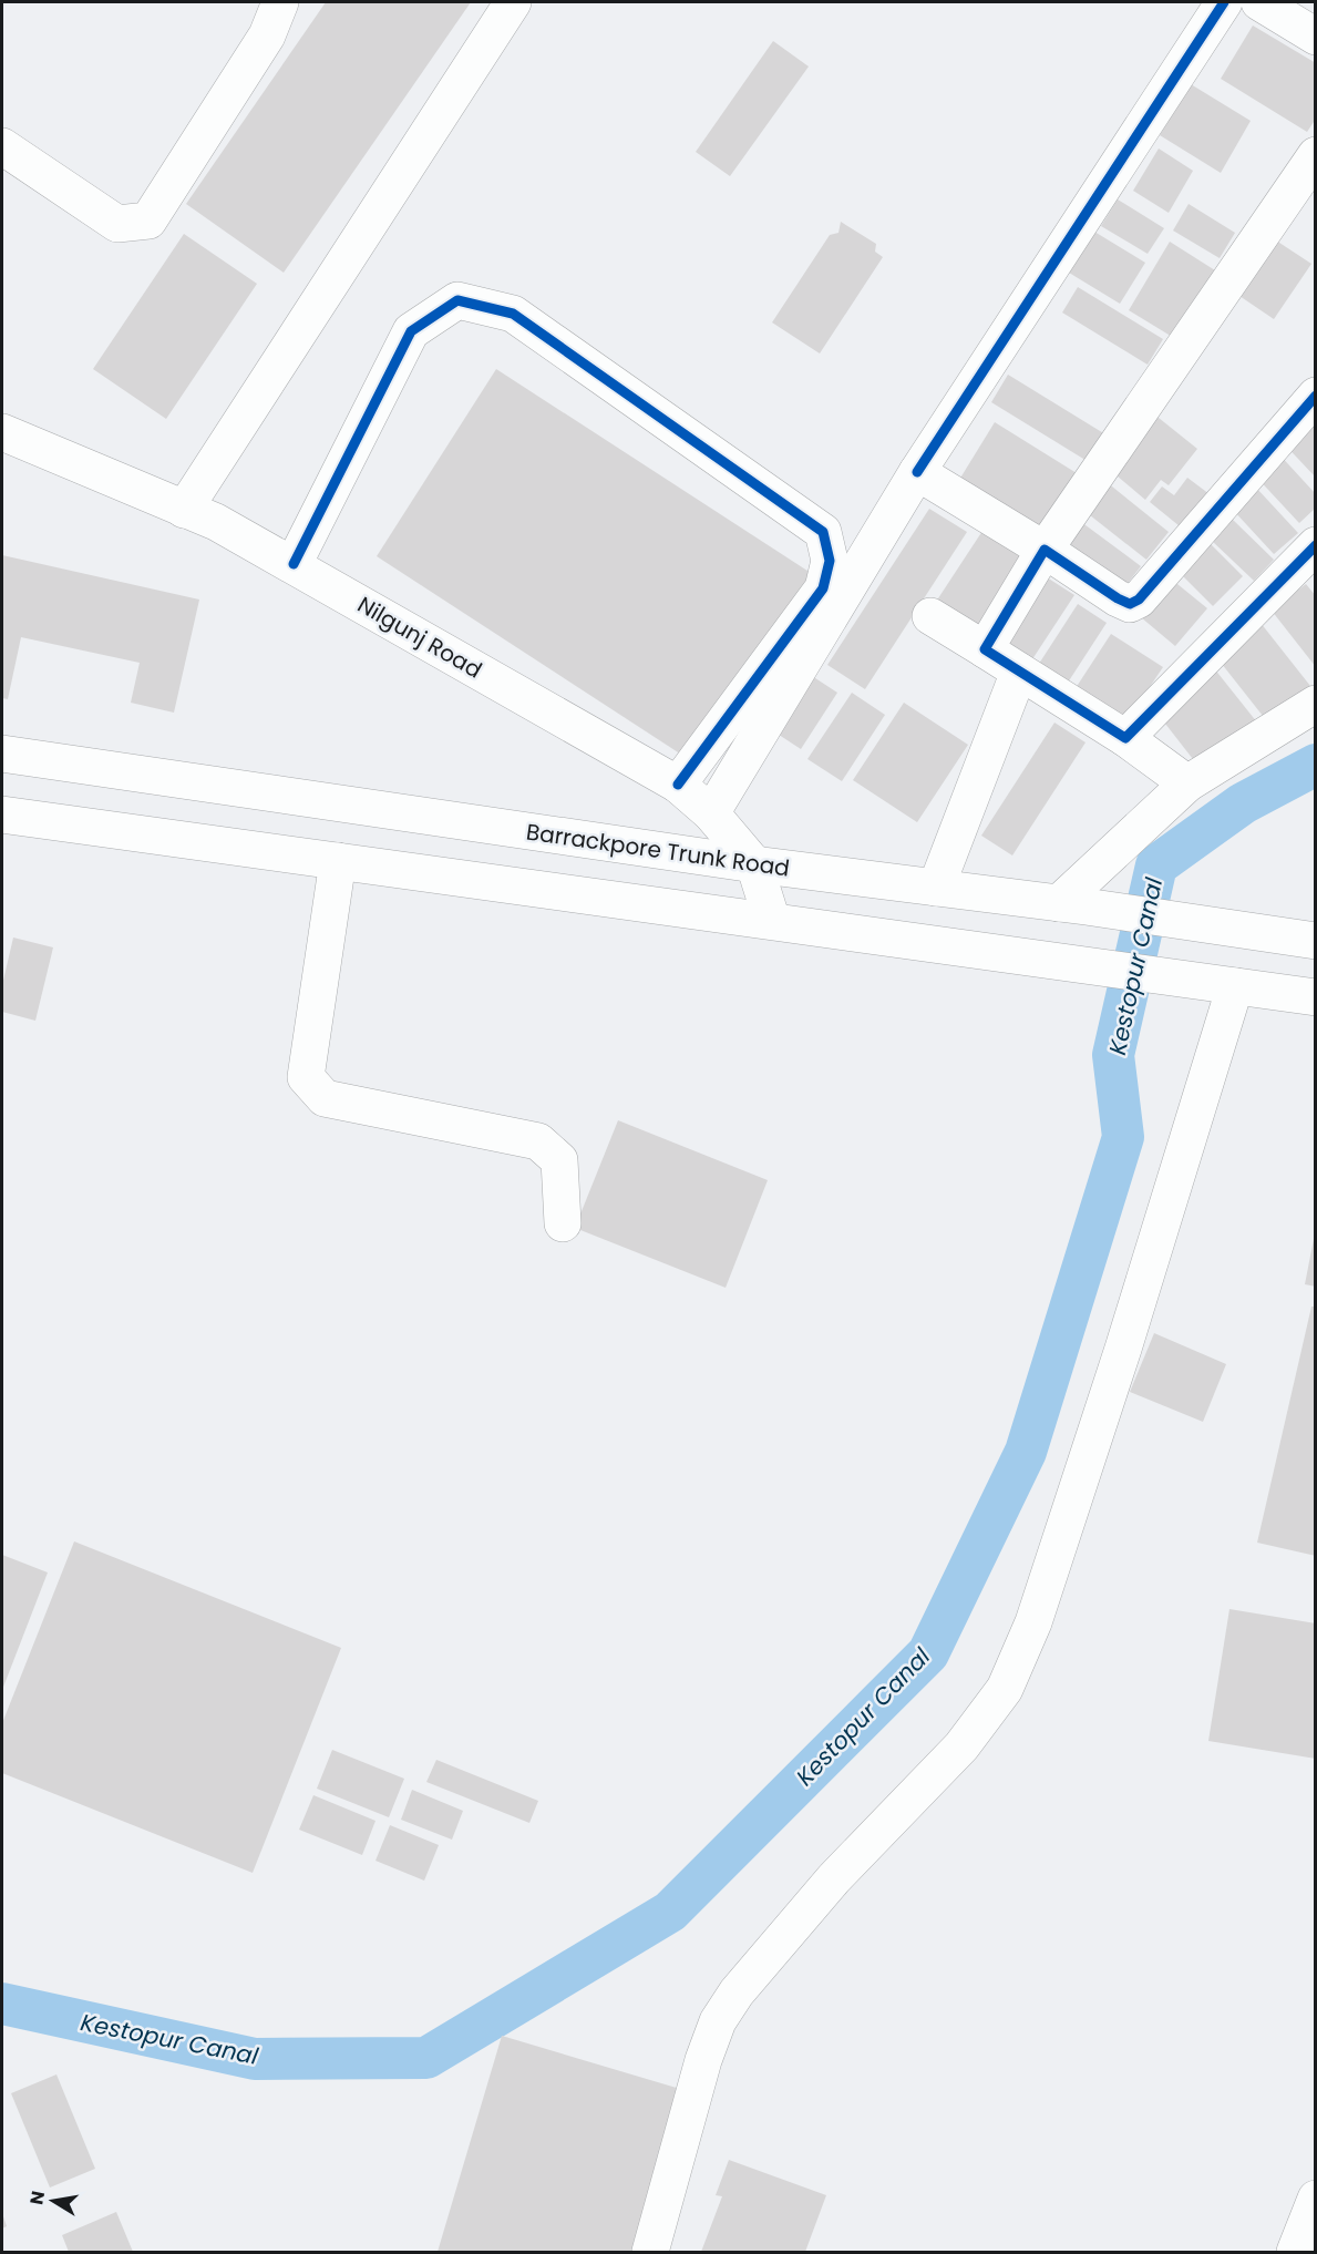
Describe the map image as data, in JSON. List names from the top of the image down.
{
  "streets": {
    "street": ["Nilgunj Road", "Barrackpore Trunk Road"]
  },
  "crossings": [
    ["Nilgunj Road", "Barrackpore Trunk Road"]
  ],
  "water": ["Kestopur Canal"],
  "north": "left"
}
